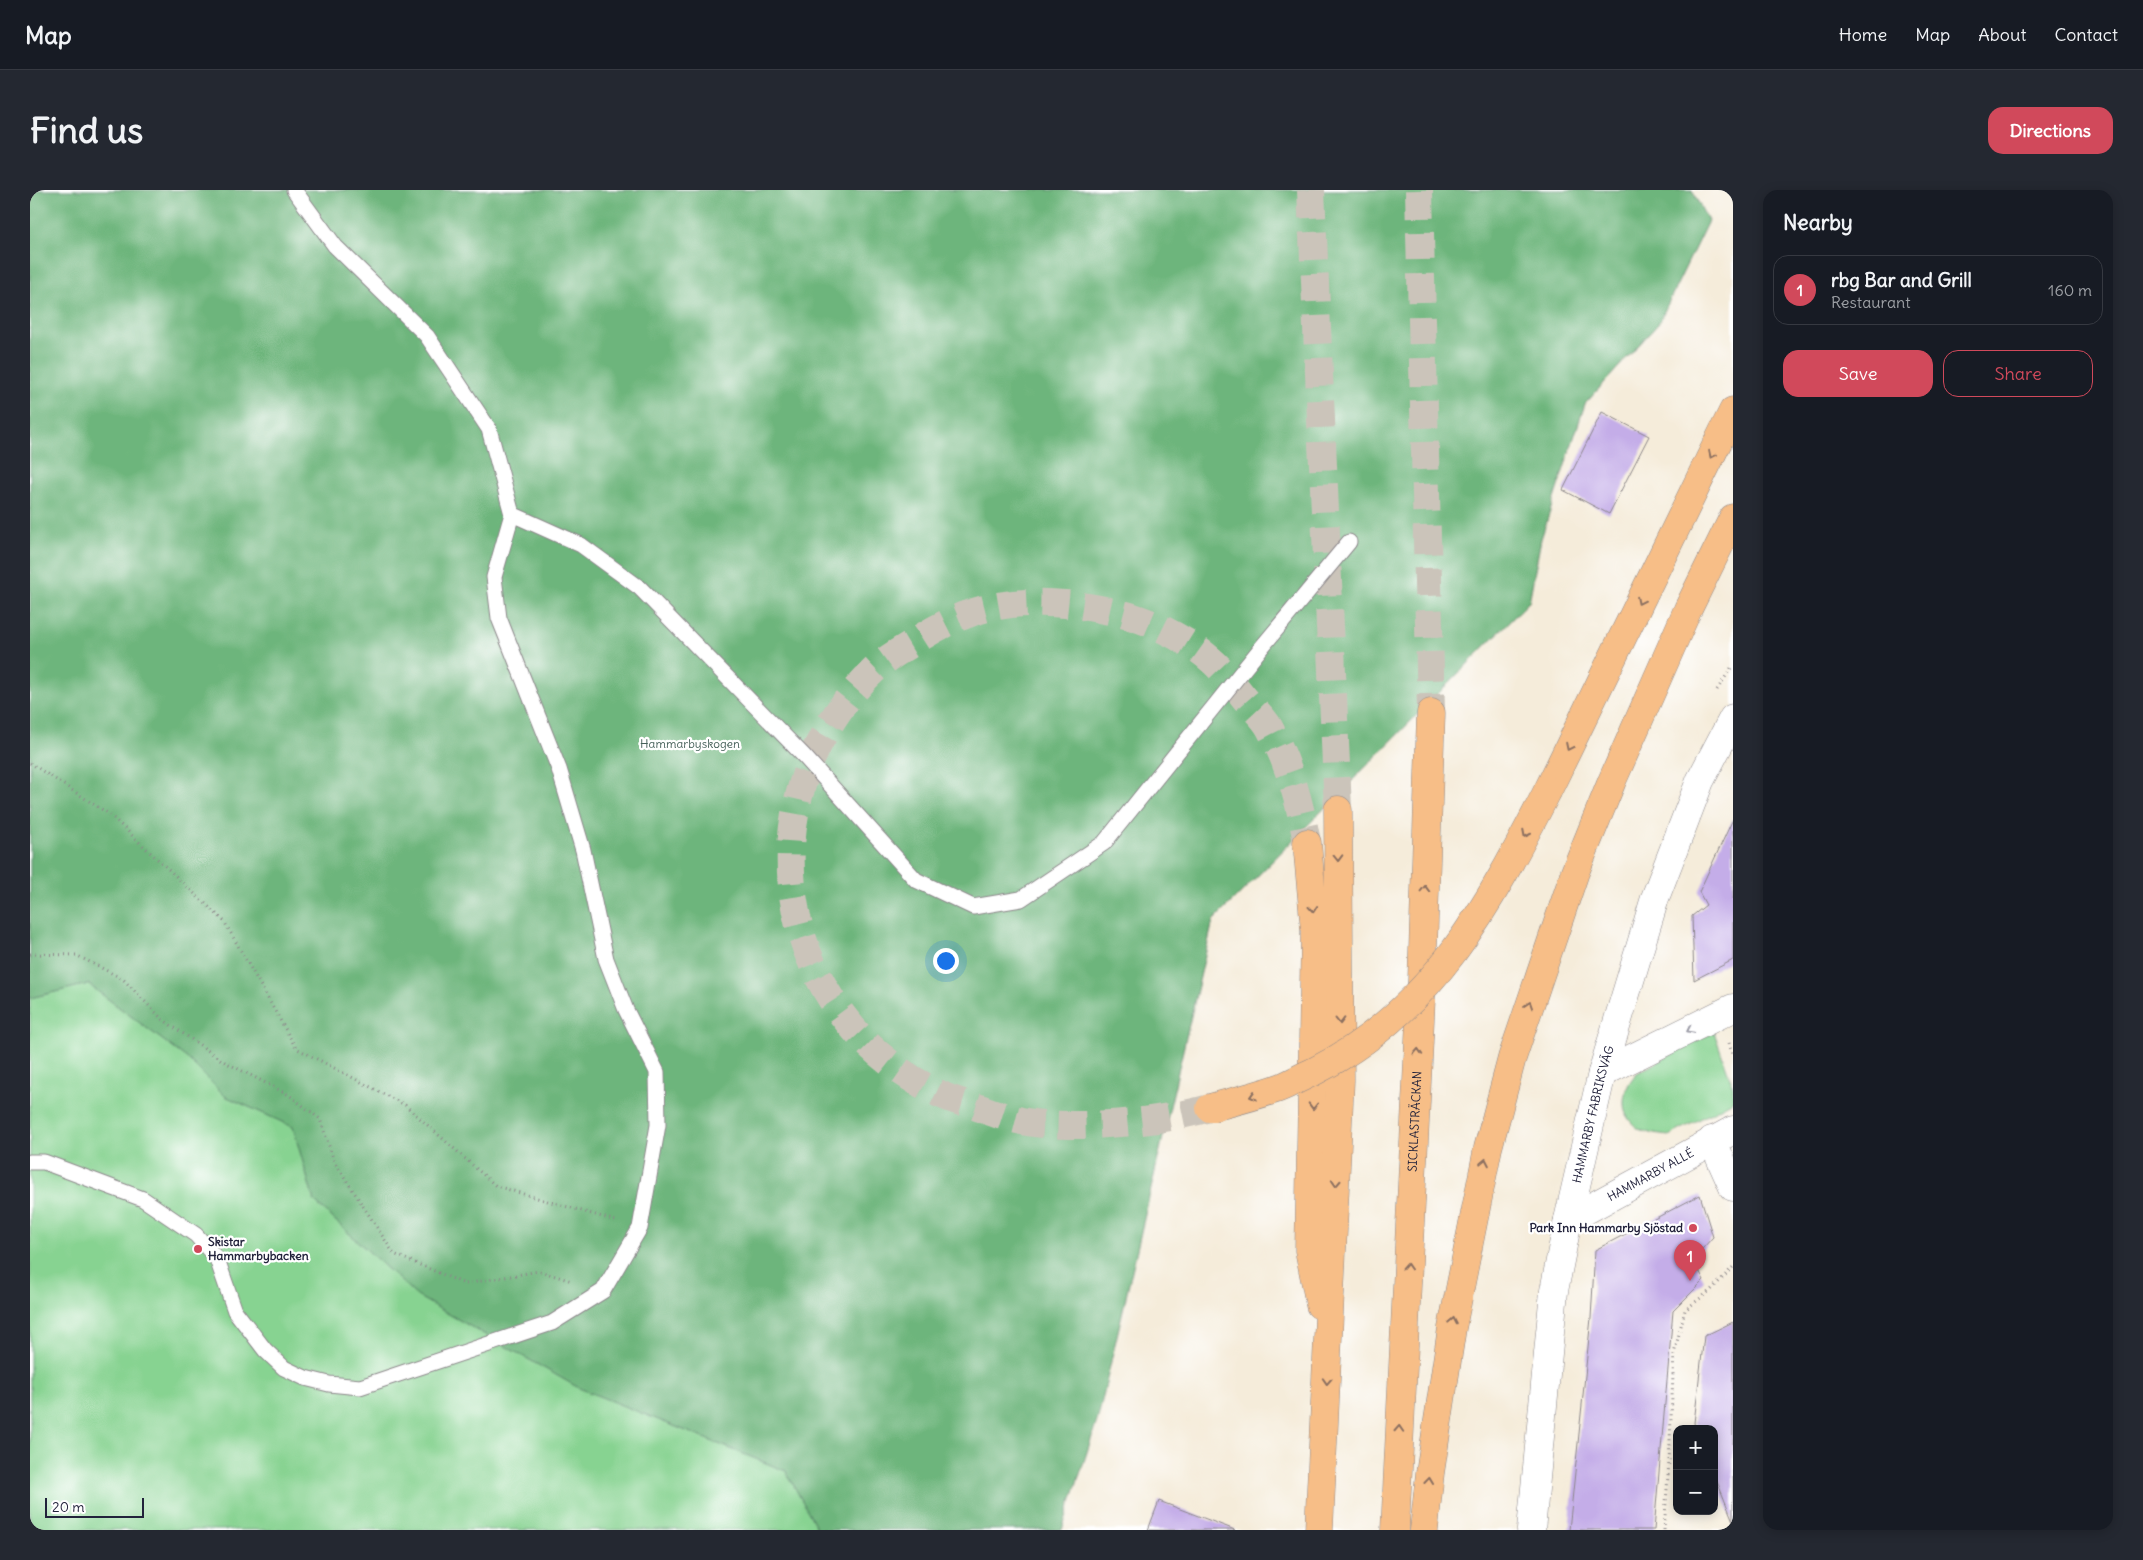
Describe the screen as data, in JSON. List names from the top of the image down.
{
  "streets": {
    "highway": ["SICKLASTRÄCKAN"],
    "street": ["HAMMARBY FABRIKSVÄG", "HAMMARBY ALLÉ"]
  },
  "crossings": [
    ["HAMMARBY FABRIKSVÄG", "HAMMARBY ALLÉ"]
  ],
  "parks": ["Hammarbyskogen"],
  "places": ["Park Inn Hammarby Sjöstad", "Skistar Hammarbybacken"],
  "scale_bar": "20 m",
  "page": {
    "header": "Map",
    "nav": [
      "Home",
      "Map",
      "About",
      "Contact"
    ],
    "buttons": [
      "Directions",
      ["Save", "Share"]
    ],
    "title": "Find us",
    "heading": "Nearby",
    "list": [
      {
        "mark": "1",
        "name": "rbg Bar and Grill",
        "note": "Restaurant",
        "value": "160 m"
      }
    ],
    "pins": "1",
    "map_buttons": ["+", "−"],
    "scale": "20 m"
  }
}
